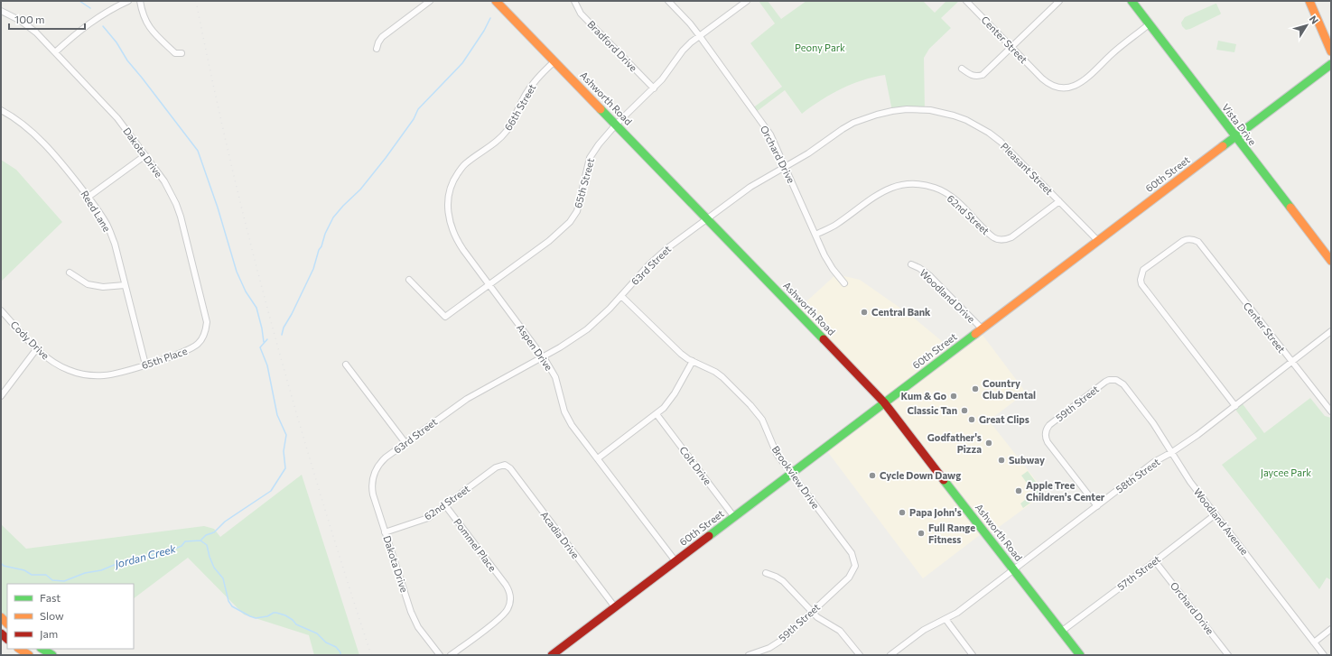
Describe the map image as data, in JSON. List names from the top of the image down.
{
  "streets": {
    "main road": ["Ashworth Road", "Vista Drive", "60th Street"],
    "street": [
      "Center Street",
      "Bradford Drive",
      "66th Street",
      "Dakota Drive",
      "Orchard Drive",
      "Pleasant Street",
      "65th Street",
      "Reed Lane",
      "62nd Street",
      "63rd Street",
      "Woodland Drive",
      "Cody Drive",
      "Aspen Drive",
      "65th Place",
      "59th Street",
      "Colt Drive",
      "58th Street",
      "Brookview Drive",
      "Woodland Avenue",
      "Acadia Drive",
      "Pommel Place",
      "57th Street"
    ]
  },
  "crossings": [
    ["Center Street", "Vista Drive"],
    ["Center Street", "58th Street"],
    ["Bradford Drive", "65th Street"],
    ["Ashworth Road", "66th Street"],
    ["Ashworth Road", "60th Street"],
    ["Ashworth Road", "65th Street"],
    ["Ashworth Road", "63rd Street"],
    ["Ashworth Road", "58th Street"],
    ["Ashworth Road", "57th Street"],
    ["66th Street", "Aspen Drive"],
    ["Vista Drive", "60th Street"],
    ["Dakota Drive", "62nd Street"],
    ["Dakota Drive", "63rd Street"],
    ["Dakota Drive", "65th Place"],
    ["Orchard Drive", "65th Street"],
    ["Orchard Drive", "62nd Street"],
    ["Orchard Drive", "63rd Street"],
    ["Orchard Drive", "57th Street"],
    ["Pleasant Street", "60th Street"],
    ["Pleasant Street", "62nd Street"],
    ["Pleasant Street", "63rd Street"],
    ["60th Street", "Woodland Drive"],
    ["60th Street", "Aspen Drive"],
    ["60th Street", "Colt Drive"],
    ["60th Street", "Brookview Drive"],
    ["60th Street", "Acadia Drive"],
    ["65th Street", "Aspen Drive"],
    ["Reed Lane", "65th Place"],
    ["62nd Street", "Acadia Drive"],
    ["62nd Street", "Pommel Place"],
    ["63rd Street", "Aspen Drive"],
    ["63rd Street", "Brookview Drive"],
    ["Cody Drive", "65th Place"],
    ["59th Street", "58th Street"],
    ["59th Street", "Brookview Drive"],
    ["59th Street", "Woodland Avenue"],
    ["58th Street", "Woodland Avenue"],
    ["Woodland Avenue", "57th Street"]
  ],
  "water": ["Jordan Creek"],
  "parks": ["Peony Park", "Jaycee Park"],
  "places": [
    "Central Bank",
    "Country Club Dental",
    "Kum & Go",
    "Classic Tan",
    "Great Clips",
    "Godfather's Pizza",
    "Subway",
    "Cycle Down Dawg",
    "Apple Tree Children's Center",
    "Papa John's",
    "Full Range Fitness"
  ],
  "legend": ["Fast", "Slow", "Jam"],
  "scale_bar": "100 m",
  "north": "top right"
}
